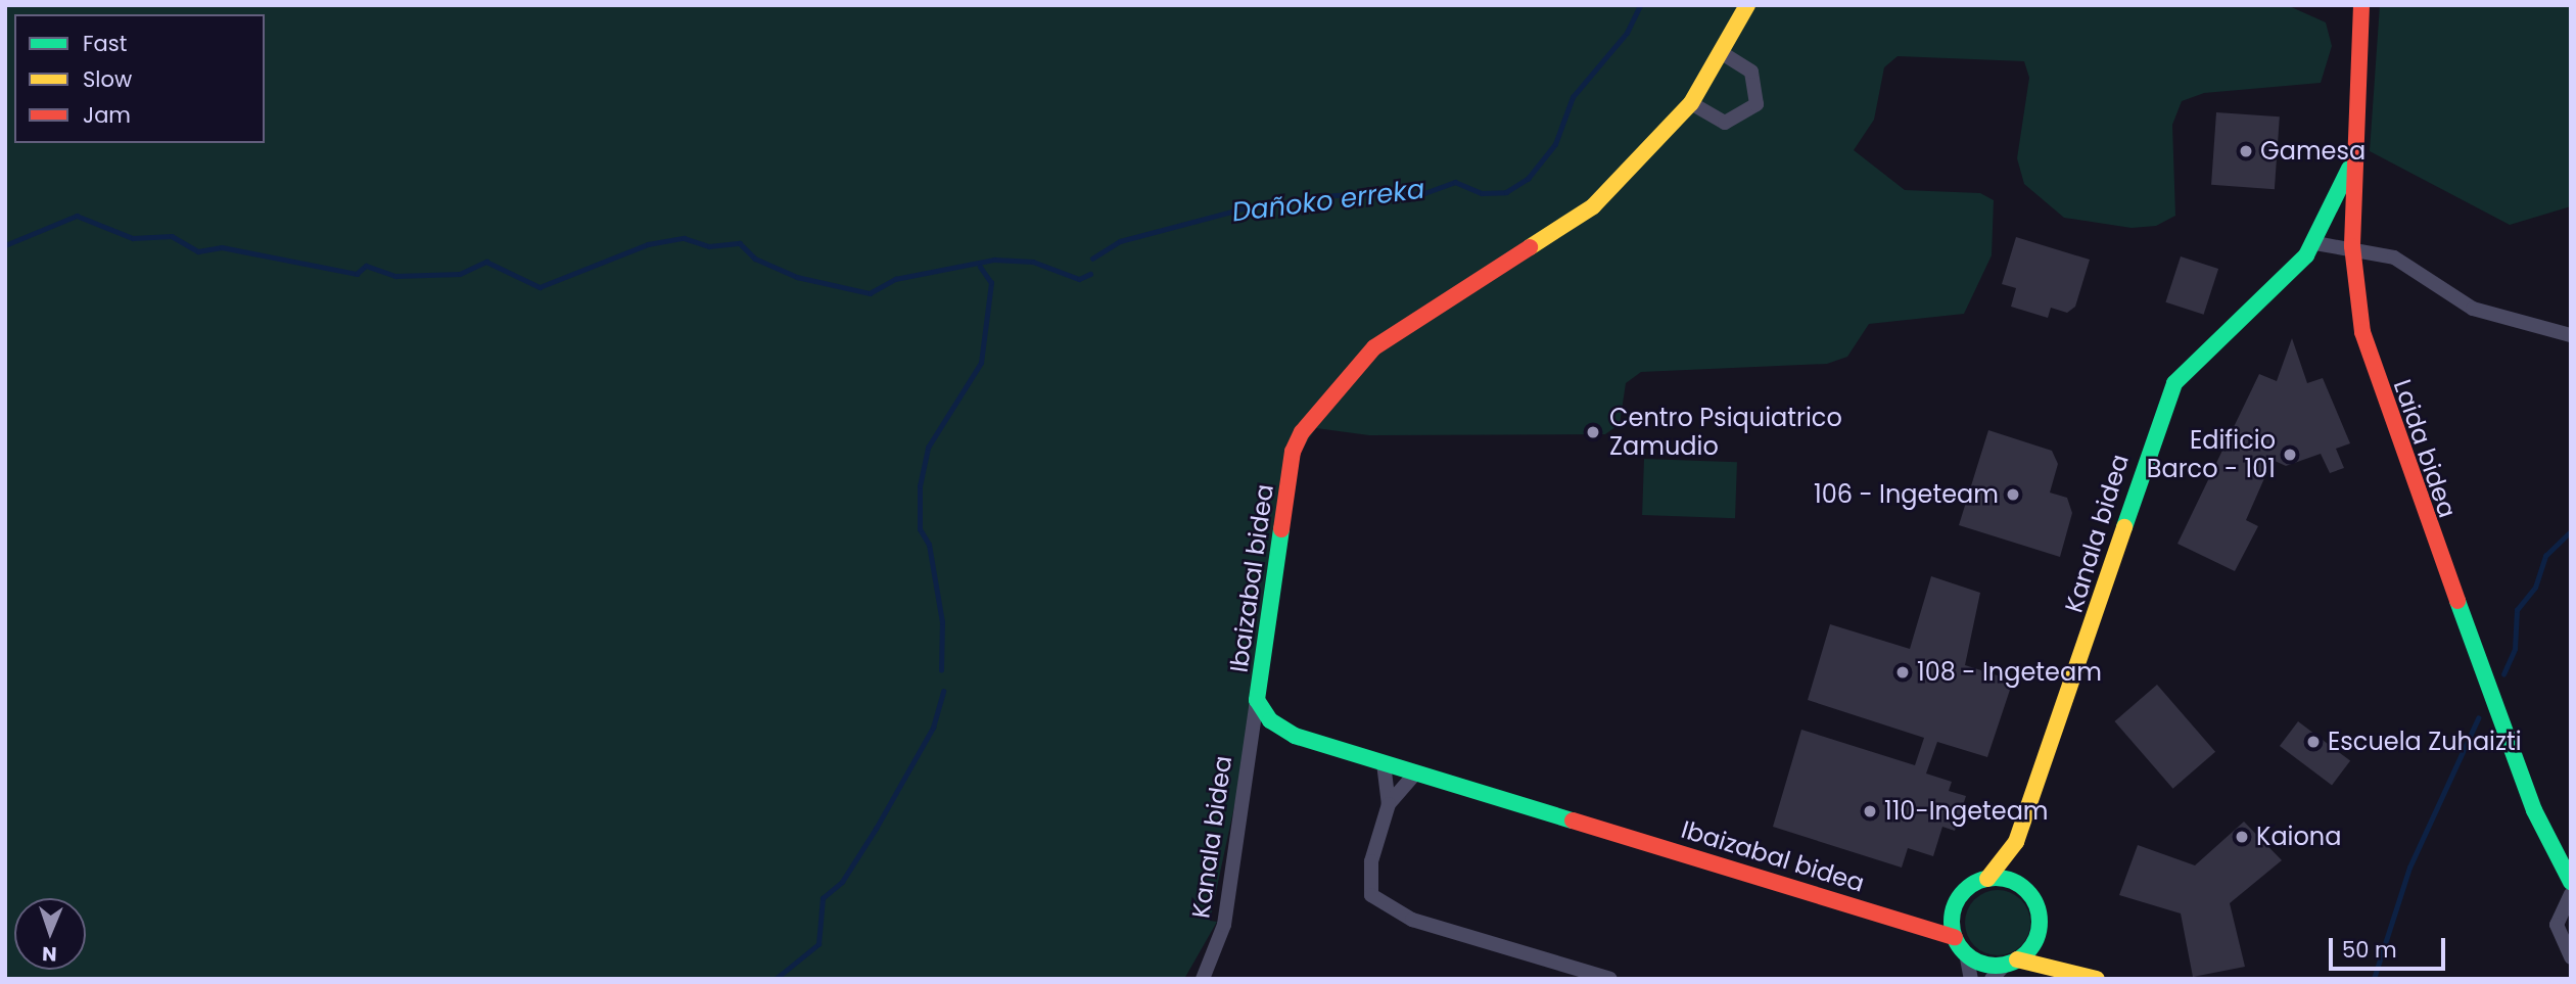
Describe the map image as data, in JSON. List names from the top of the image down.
{
  "streets": {
    "street": ["Laida bidea", "Kanala bidea", "Ibaizabal bidea"]
  },
  "crossings": [
    ["Kanala bidea", "Ibaizabal bidea"]
  ],
  "water": ["Dañoko erreka"],
  "places": [
    "Gamesa",
    "Centro Psiquiatrico Zamudio",
    "Edificio Barco - 101",
    "106 - Ingeteam",
    "108 - Ingeteam",
    "Escuela Zuhaizti",
    "110-Ingeteam",
    "Kaiona"
  ],
  "legend": ["Fast", "Slow", "Jam"],
  "scale_bar": "50 m",
  "north": "bottom"
}
